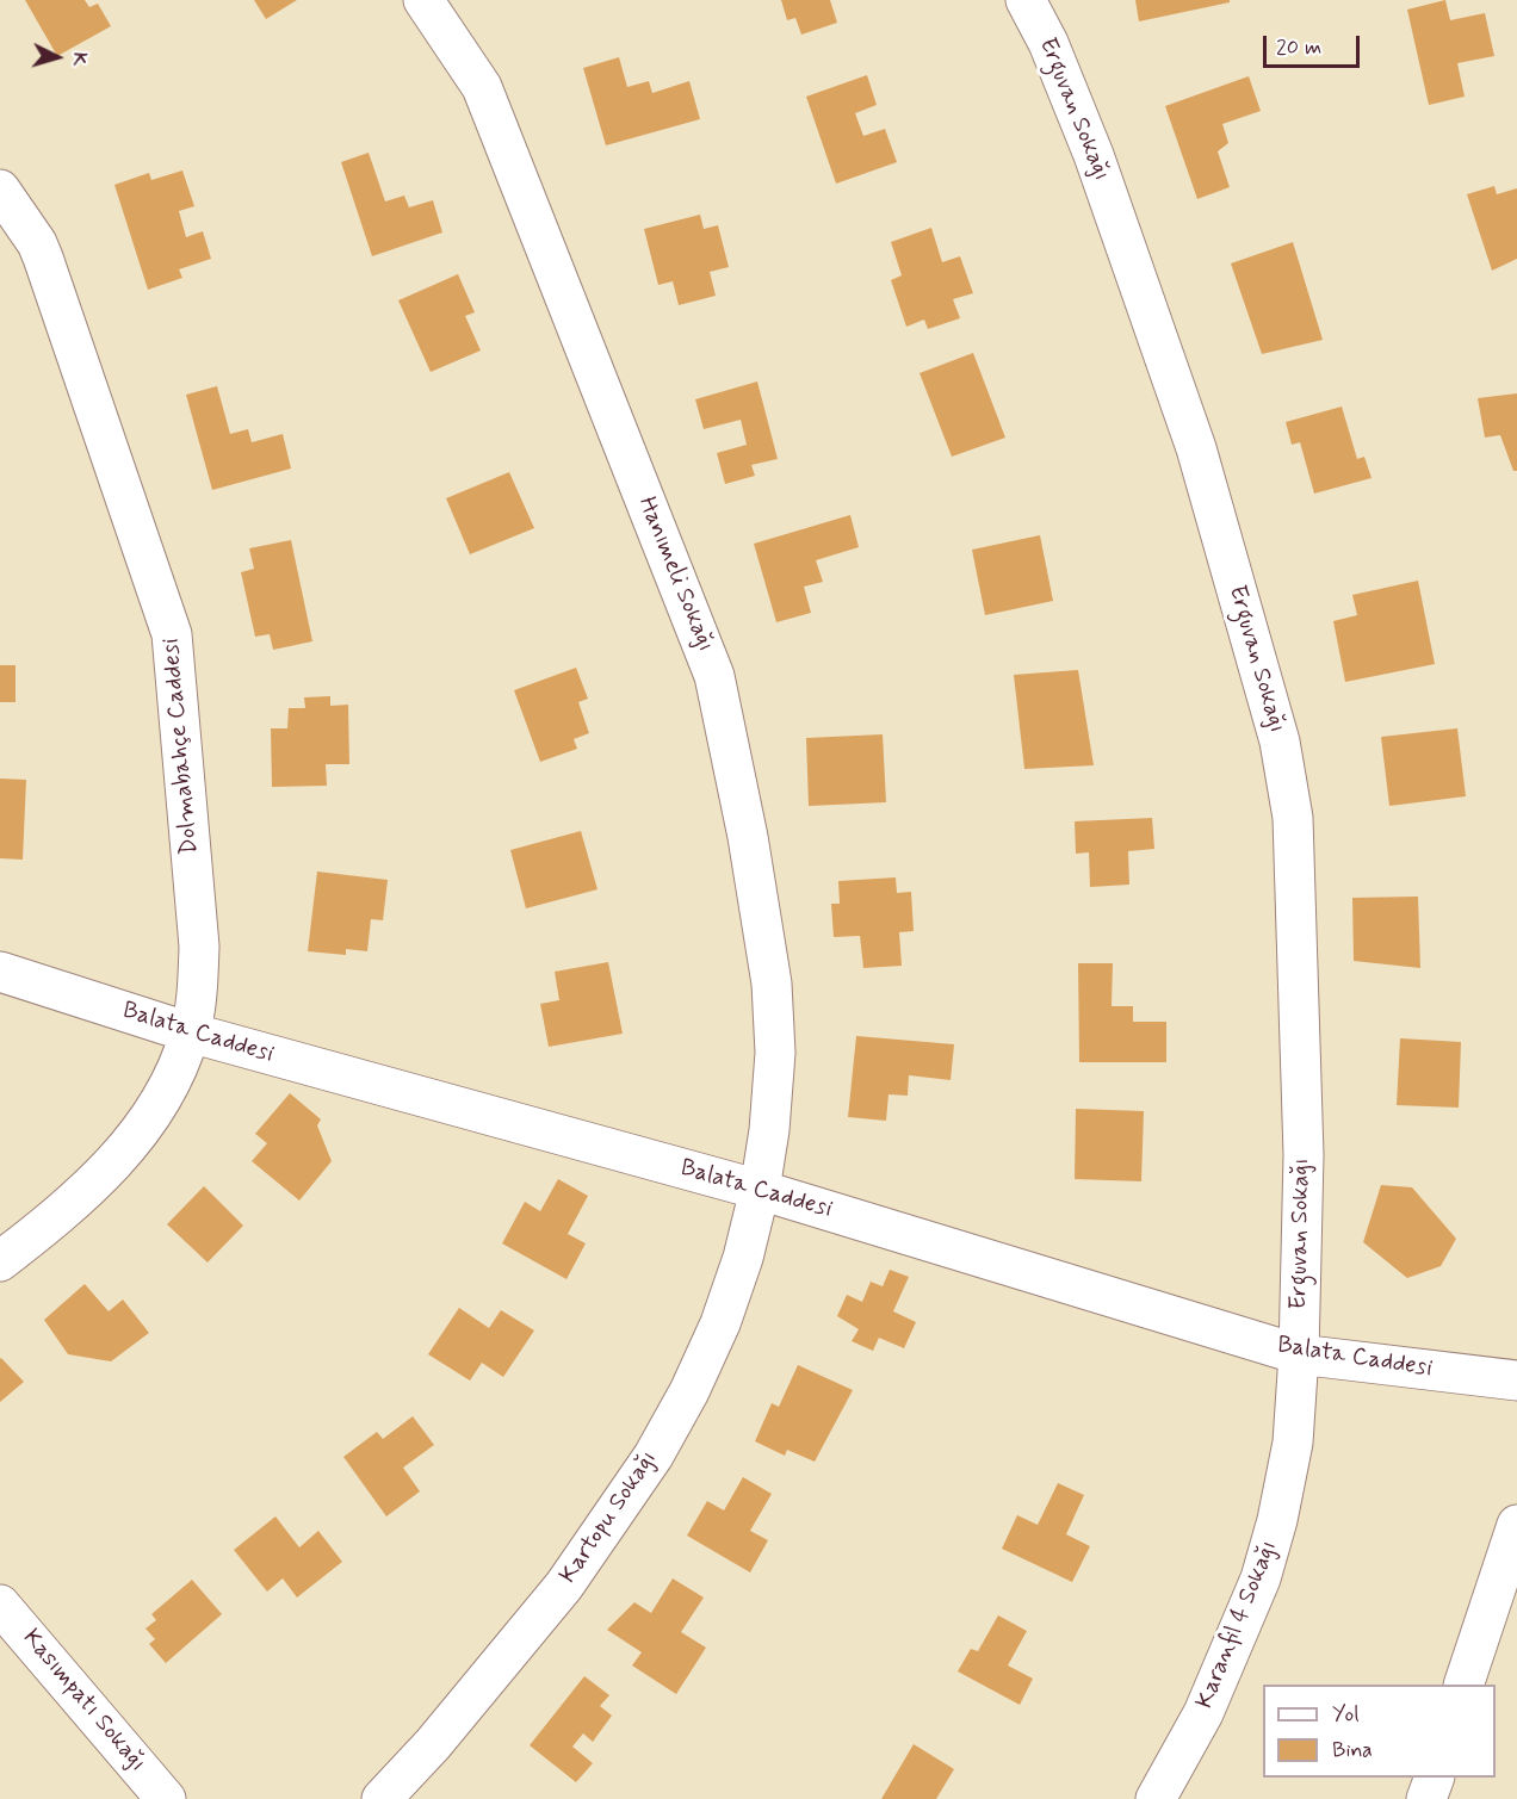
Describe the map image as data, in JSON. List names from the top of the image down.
{
  "streets": {
    "street": [
      "Erguvan Sokağı",
      "Hanımeli Sokağı",
      "Dolmabahçe Caddesi",
      "Balata Caddesi",
      "Kartopu Sokağı",
      "Karanfil 4 Sokağı",
      "Kasımpatı Sokağı"
    ]
  },
  "crossings": [
    ["Erguvan Sokağı", "Balata Caddesi"],
    ["Erguvan Sokağı", "Karanfil 4 Sokağı"],
    ["Hanımeli Sokağı", "Balata Caddesi"],
    ["Hanımeli Sokağı", "Kartopu Sokağı"],
    ["Dolmabahçe Caddesi", "Balata Caddesi"],
    ["Balata Caddesi", "Kartopu Sokağı"],
    ["Balata Caddesi", "Karanfil 4 Sokağı"]
  ],
  "legend": ["Yol", "Bina"],
  "scale_bar": "20 m",
  "north": "right"
}
